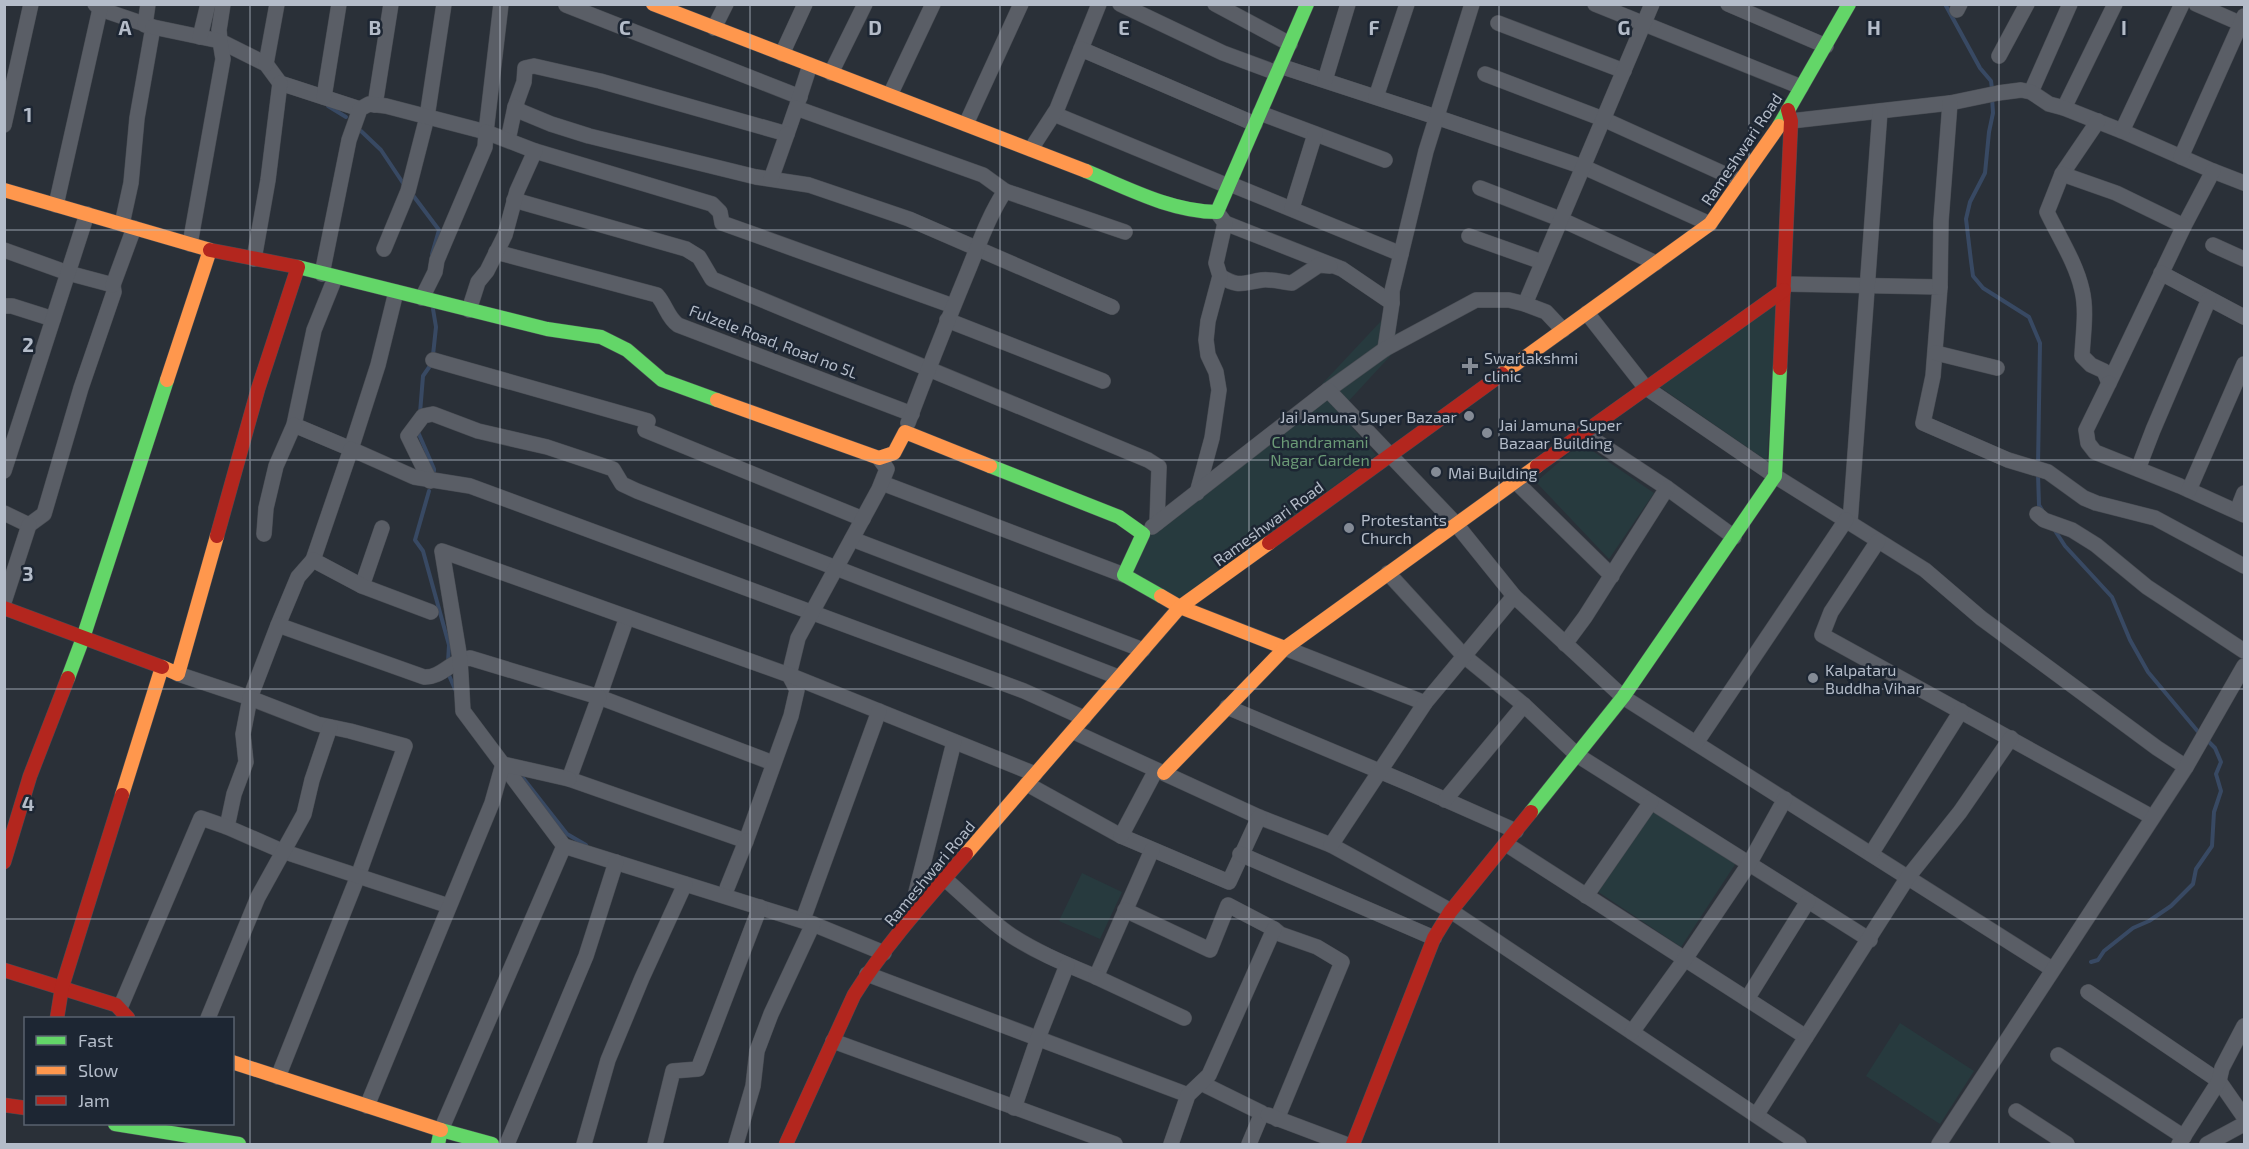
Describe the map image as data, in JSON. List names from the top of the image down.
{
  "streets": {
    "street": ["Rameshwari Road", "Fulzele Road, Road no 5L"]
  },
  "parks": ["Chandramani Nagar Garden"],
  "places": {
    "health": ["Swarlakshmi clinic"],
    "other": [
      "Jai Jamuna Super Bazaar",
      "Jai Jamuna Super Bazaar Building",
      "Mai Building",
      "Protestants Church",
      "Kalpataru Buddha Vihar"
    ]
  },
  "legend": ["Fast", "Slow", "Jam"],
  "grid": {
    "columns": [
      "A",
      "B",
      "C",
      "D",
      "E",
      "F",
      "G",
      "H",
      "I"
    ],
    "rows": [
      "1",
      "2",
      "3",
      "4"
    ]
  }
}
